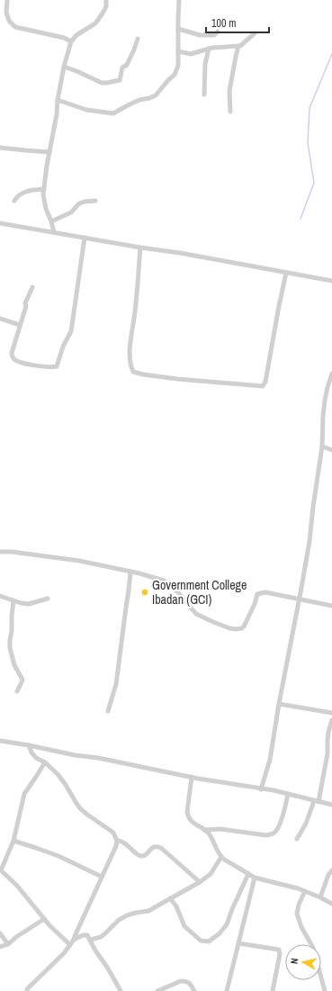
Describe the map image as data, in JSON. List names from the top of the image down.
{
  "places": ["Government College Ibadan (GCI)"],
  "scale_bar": "100 m",
  "north": "left"
}
